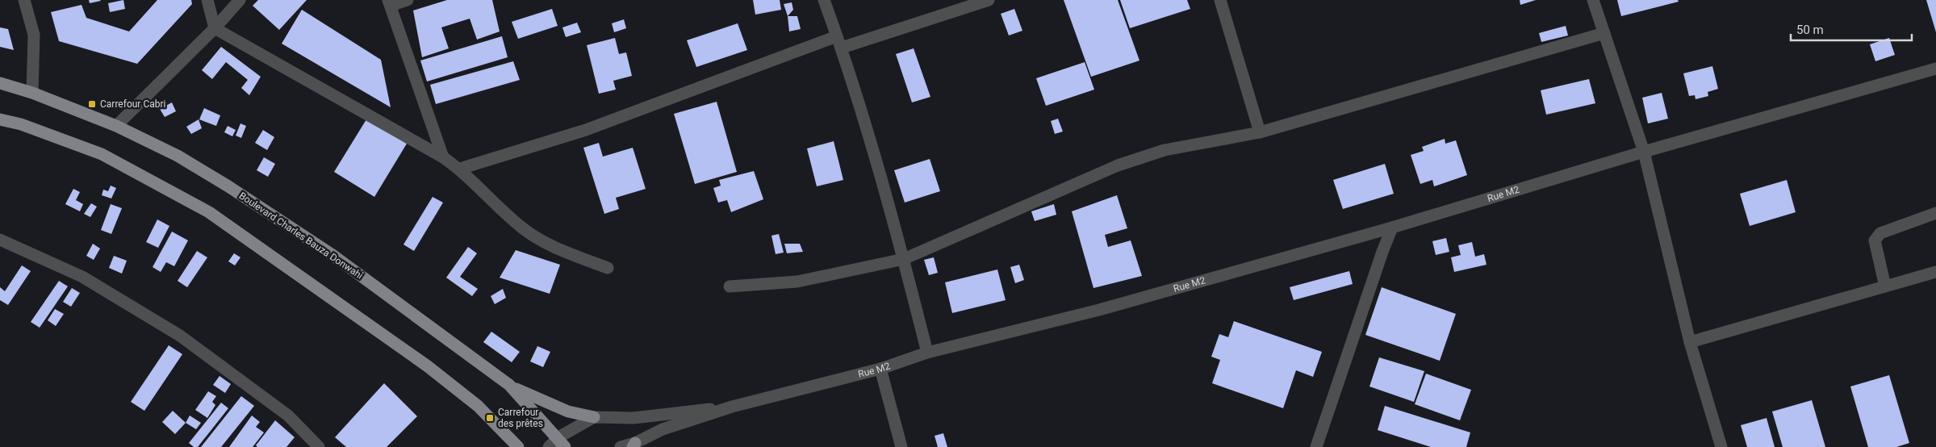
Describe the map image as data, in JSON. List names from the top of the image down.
{
  "streets": {
    "main road": ["Boulevard Charles Bauza Donwahi"],
    "street": ["Rue M2"]
  },
  "places": {
    "transit": ["Carrefour Cabri", "Carrefour des prêtes"]
  },
  "scale_bar": "50 m"
}
